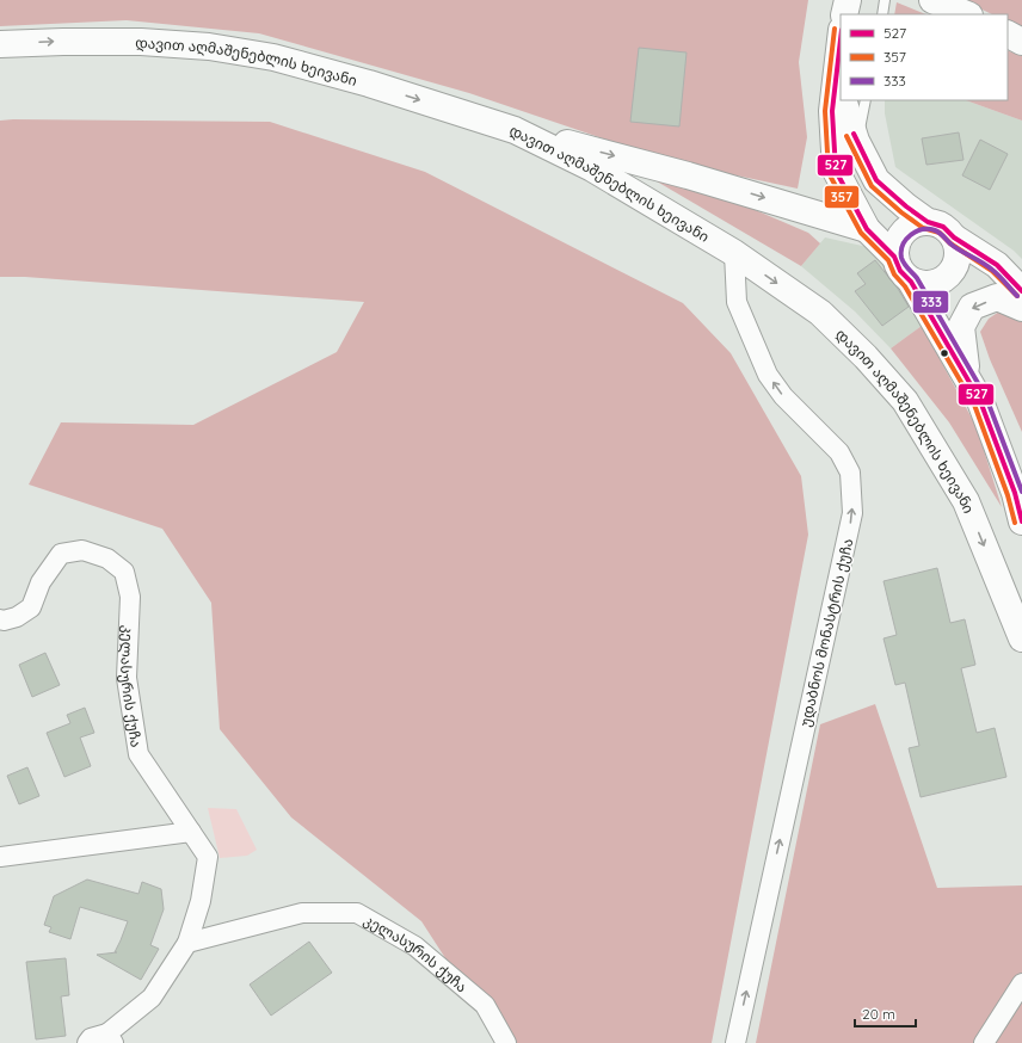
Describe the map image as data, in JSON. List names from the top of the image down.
{
  "streets": {
    "main road": ["დავით აღმაშენებლის ხეივანი"],
    "street": ["უდაბნოს მონასტრის ქუჩა", "კელასურის ქუჩა"]
  },
  "crossings": [
    ["დავით აღმაშენებლის ხეივანი", "უდაბნოს მონასტრის ქუჩა"]
  ],
  "one_way": ["უდაბნოს მონასტრის ქუჩა"],
  "lines": ["transit line 357", "transit line 527", "transit line 333"],
  "legend": ["527", "357", "333"],
  "scale_bar": "20 m"
}
